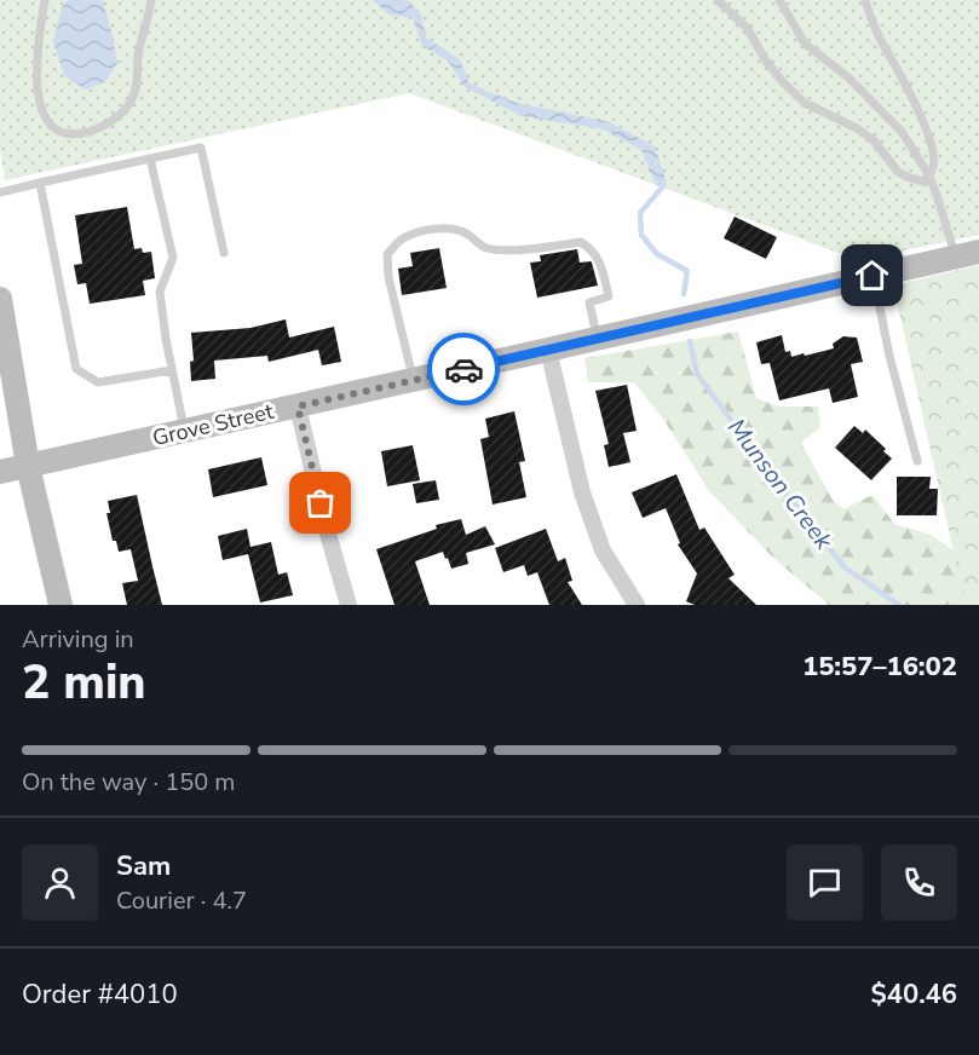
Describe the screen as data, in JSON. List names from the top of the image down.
{
  "streets": {
    "street": ["Grove Street"]
  },
  "water": ["Munson Creek"],
  "page": {
    "heading": ["2 min", "Arriving in", "15:57–16:02"],
    "panel": [
      "Sam",
      "Courier · 4.7",
      "Order #4010",
      "$40.46"
    ],
    "bar": "On the way · 150 m"
  }
}
